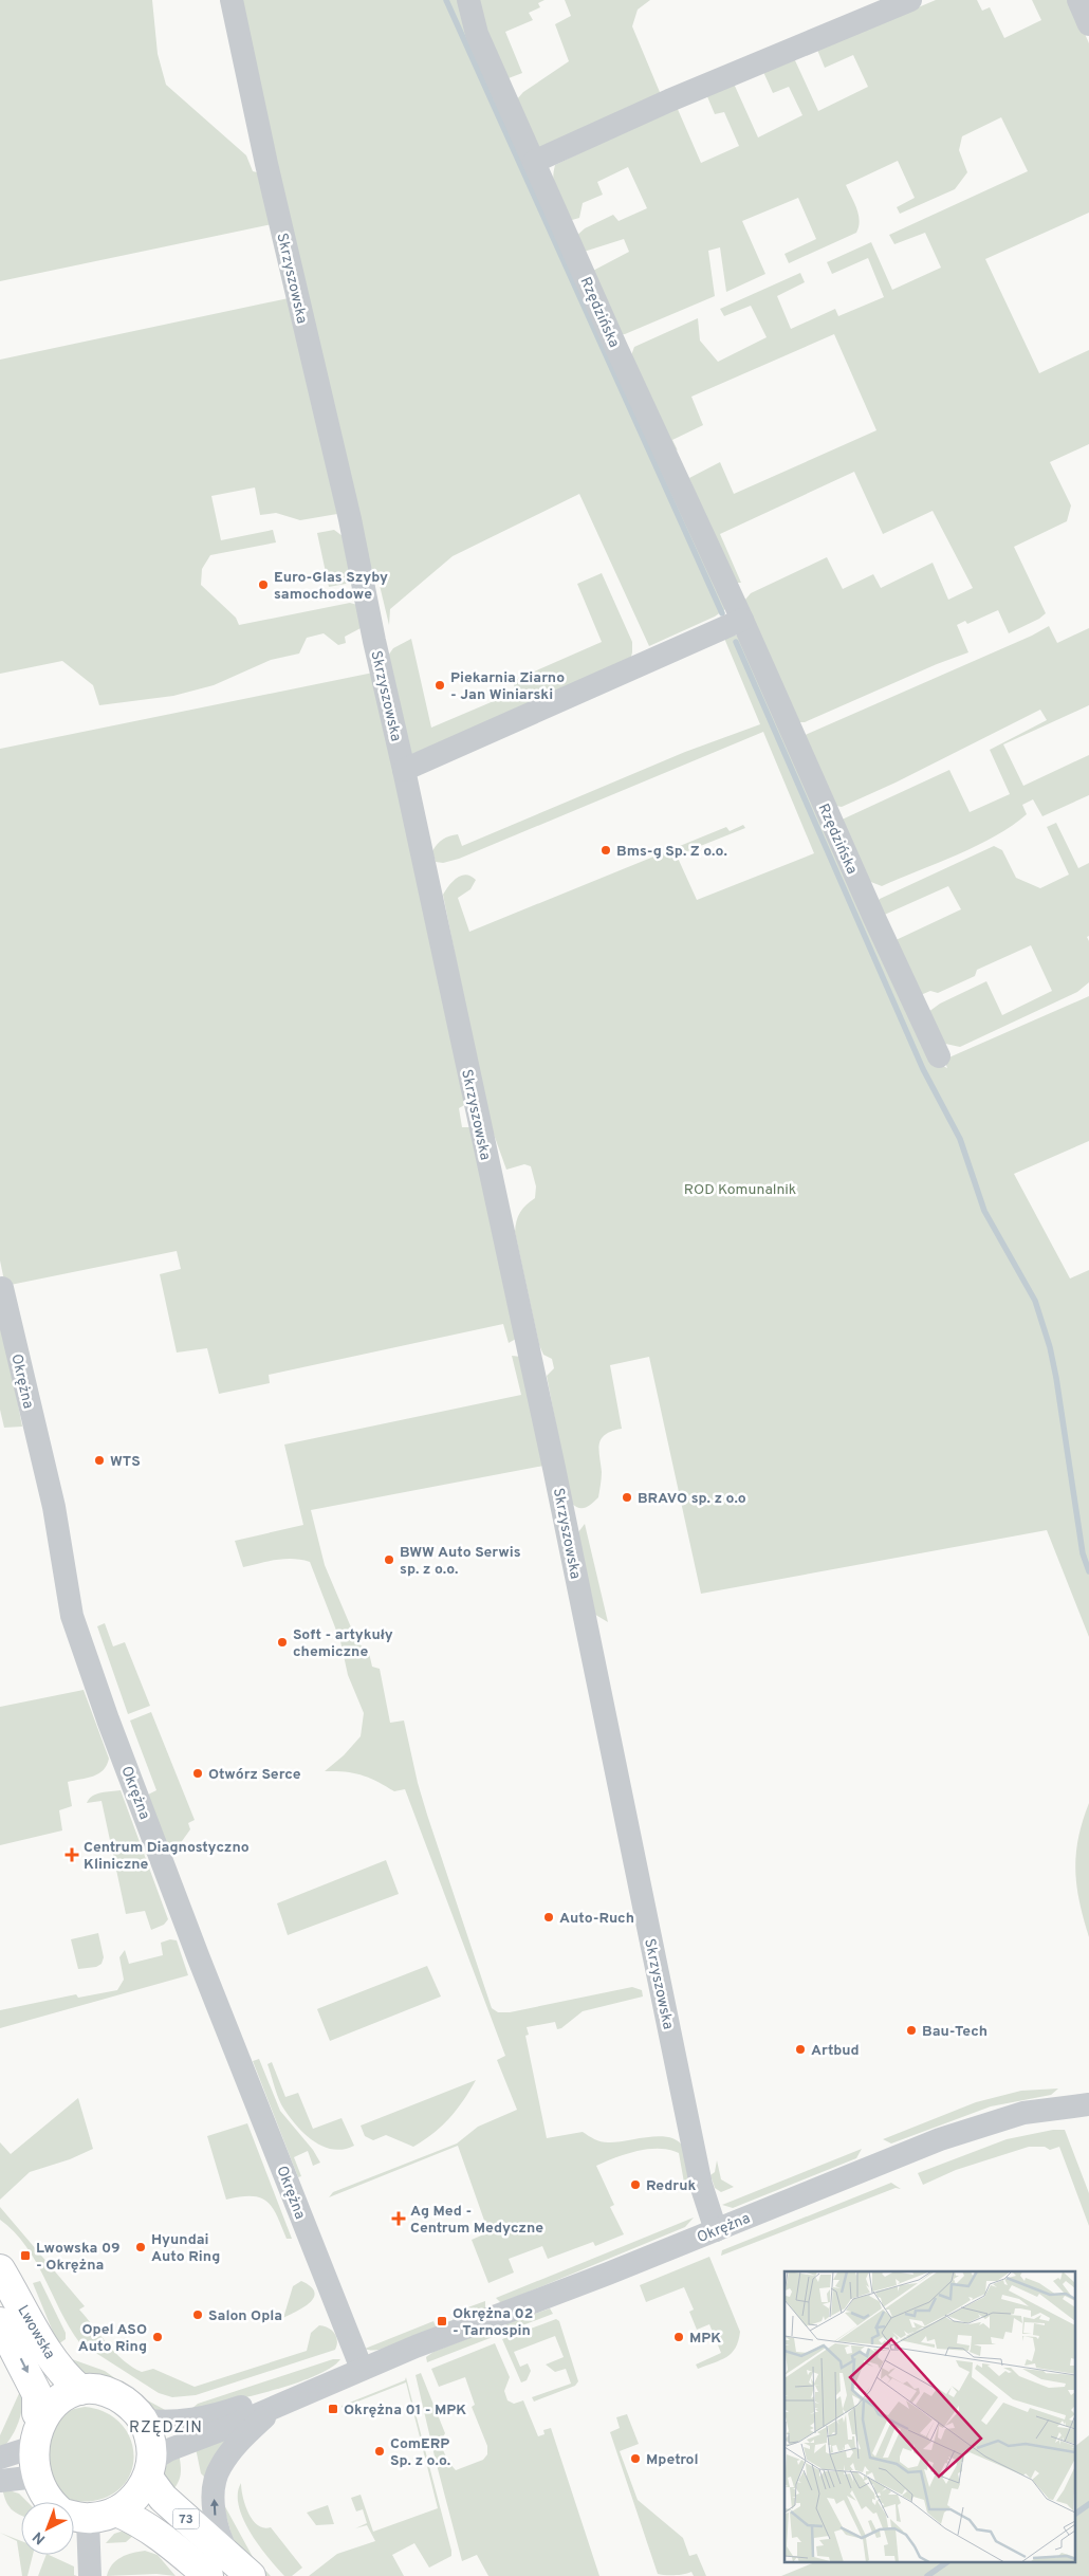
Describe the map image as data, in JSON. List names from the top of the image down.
{
  "streets": {
    "main road": ["Lwowska", "73"],
    "street": ["Skrzyszowska", "Rzędzińska", "Okrężna"]
  },
  "crossings": [
    ["Skrzyszowska", "Okrężna"],
    ["Okrężna", "73"]
  ],
  "districts": ["RZĘDZIN"],
  "parks": ["ROD Komunalnik"],
  "places": {
    "other": [
      "Euro-Glas Szyby samochodowe",
      "Piekarnia Ziarno - Jan Winiarski",
      "Bms-g Sp. Z o.o.",
      "WTS",
      "BRAVO sp. z o.o",
      "BWW Auto Serwis sp. z o.o.",
      "Soft - artykuły chemiczne",
      "Otwórz Serce",
      "Auto-Ruch",
      "Bau-Tech",
      "Artbud",
      "Redruk",
      "Hyundai Auto Ring",
      "Salon Opla",
      "Opel ASO Auto Ring",
      "MPK",
      "ComERP Sp. z o.o.",
      "Mpetrol"
    ],
    "health": ["Centrum Diagnostyczno Kliniczne", "Ag Med - Centrum Medyczne"],
    "transit": ["Lwowska 09 - Okrężna", "Okrężna 02 - Tarnospin", "Okrężna 01 - MPK"]
  },
  "north": "bottom left"
}
